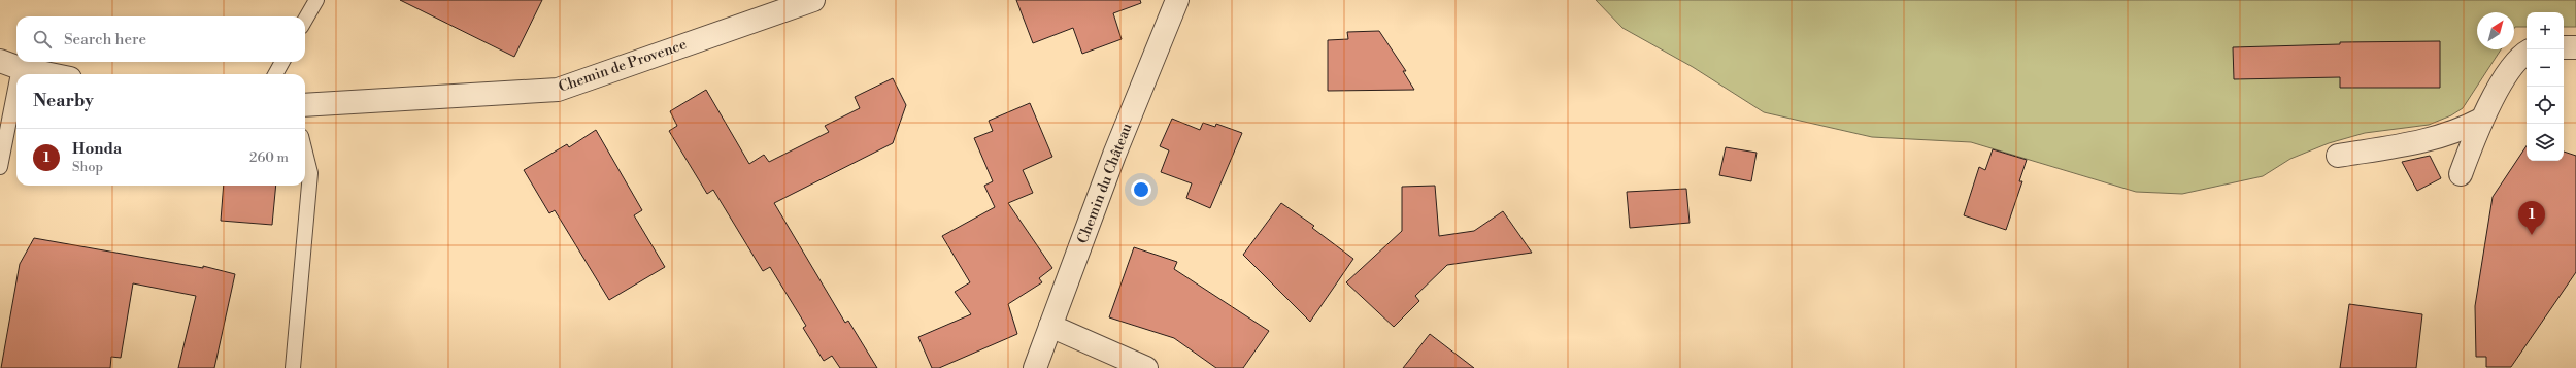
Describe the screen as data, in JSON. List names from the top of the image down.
{
  "streets": {
    "street": ["Chemin de Provence", "Chemin du Château"]
  },
  "north": "top right",
  "page": {
    "map_buttons": ["+", "−"],
    "search": "Search here",
    "heading": "Nearby",
    "list": [
      {
        "mark": "1",
        "name": "Honda",
        "note": "Shop",
        "value": "260 m"
      }
    ],
    "pins": "1"
  }
}
